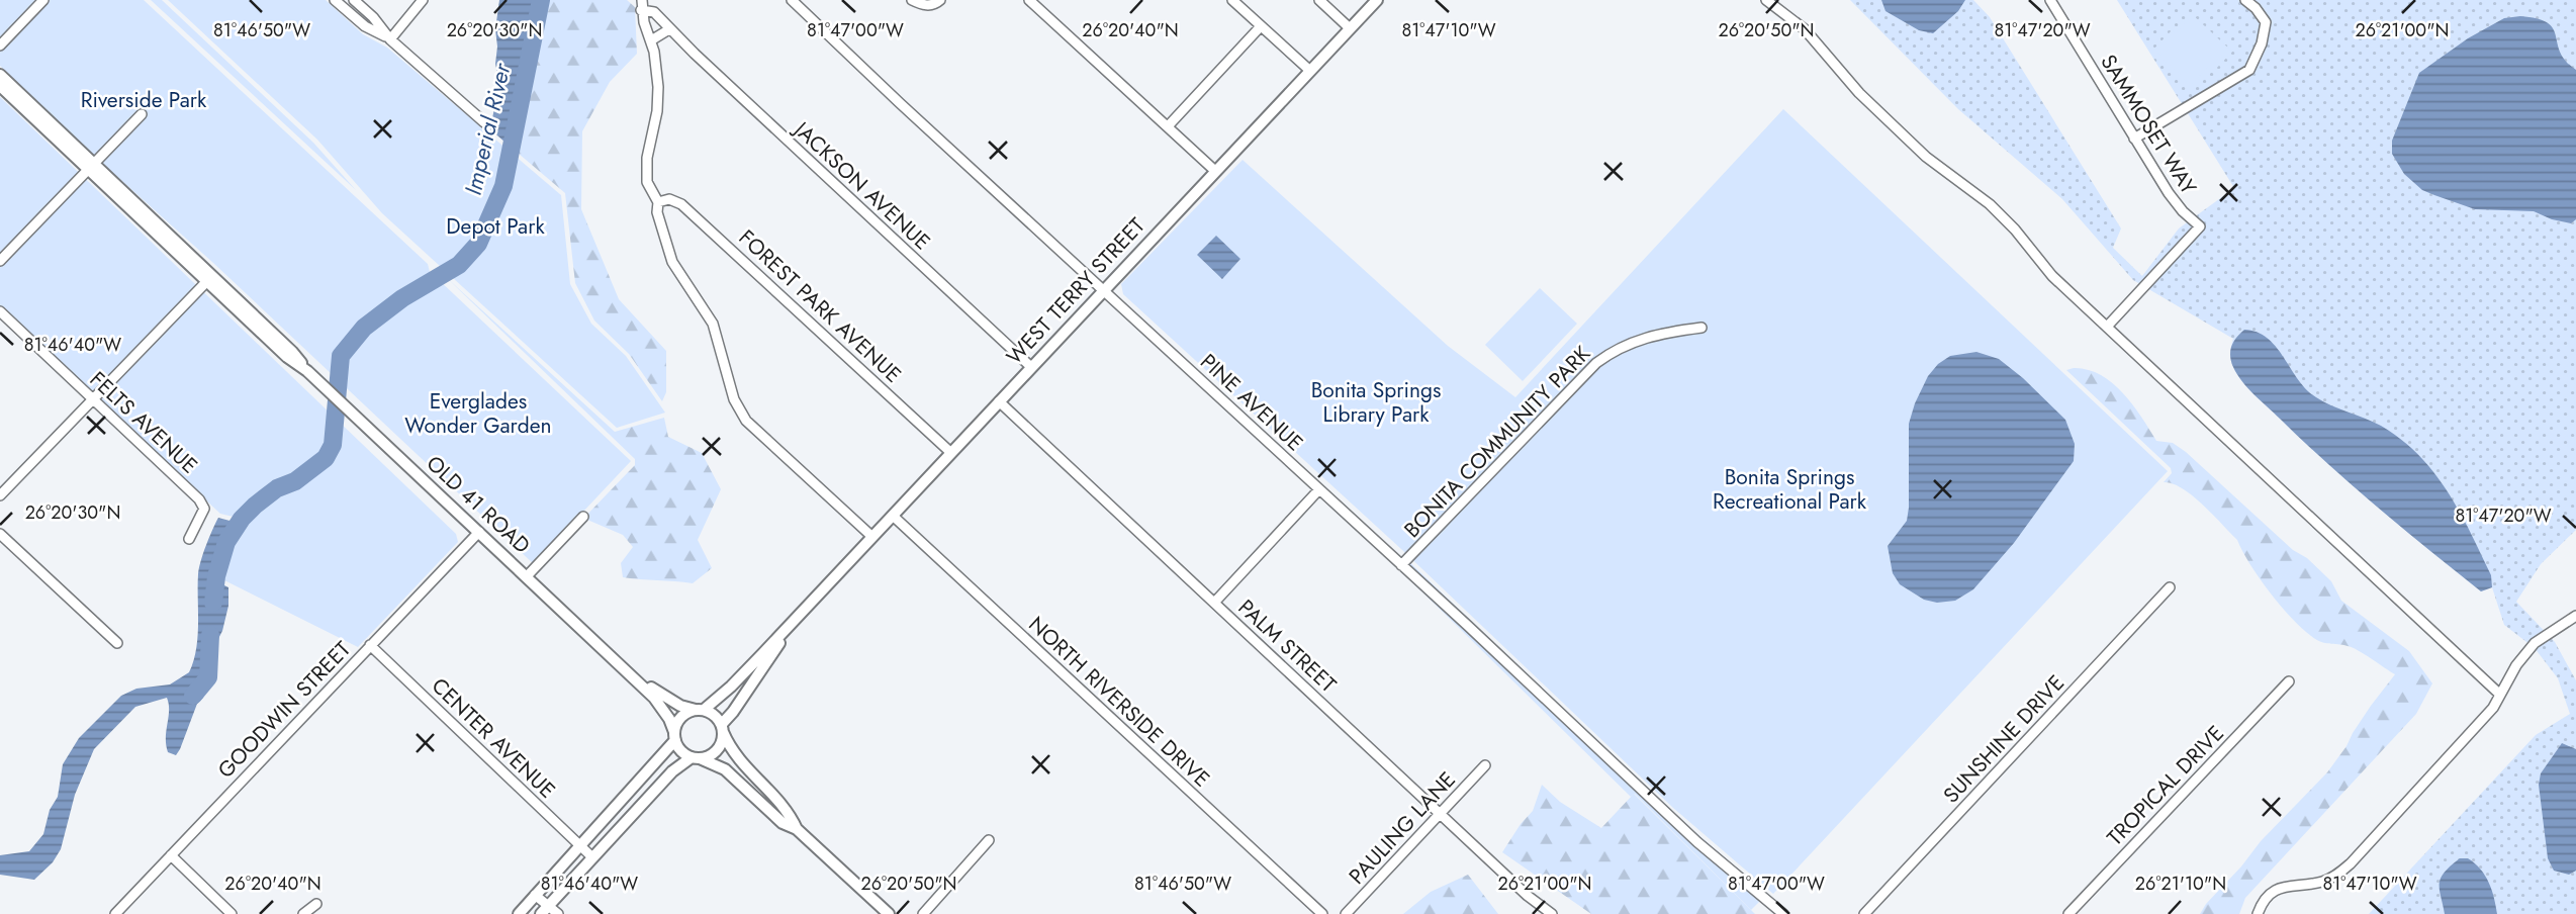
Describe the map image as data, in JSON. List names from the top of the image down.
{
  "streets": {
    "street": [
      "SAMMOSET WAY",
      "JACKSON AVENUE",
      "WEST TERRY STREET",
      "FOREST PARK AVENUE",
      "PINE AVENUE",
      "FELTS AVENUE",
      "BONITA COMMUNITY PARK",
      "OLD 41 ROAD",
      "PALM STREET",
      "NORTH RIVERSIDE DRIVE",
      "GOODWIN STREET",
      "CENTER AVENUE",
      "SUNSHINE DRIVE",
      "TROPICAL DRIVE",
      "PAULING LANE"
    ]
  },
  "crossings": [
    ["JACKSON AVENUE", "WEST TERRY STREET"],
    ["WEST TERRY STREET", "FOREST PARK AVENUE"],
    ["WEST TERRY STREET", "PINE AVENUE"],
    ["WEST TERRY STREET", "OLD 41 ROAD"],
    ["WEST TERRY STREET", "PALM STREET"],
    ["WEST TERRY STREET", "NORTH RIVERSIDE DRIVE"],
    ["PINE AVENUE", "BONITA COMMUNITY PARK"],
    ["OLD 41 ROAD", "GOODWIN STREET"],
    ["PALM STREET", "PAULING LANE"],
    ["GOODWIN STREET", "CENTER AVENUE"]
  ],
  "water": ["Imperial River"],
  "parks": [
    "Riverside Park",
    "Depot Park",
    "Bonita Springs Library Park",
    "Everglades Wonder Garden",
    "Bonita Springs Recreational Park"
  ],
  "coordinates": [
    "81°46'50\"W",
    "81°47'00\"W",
    "81°47'10\"W",
    "81°47'20\"W",
    "26°20'30\"N",
    "26°20'40\"N",
    "26°20'50\"N",
    "26°21'00\"N",
    "81°46'40\"W",
    "26°21'10\"N"
  ]
}
